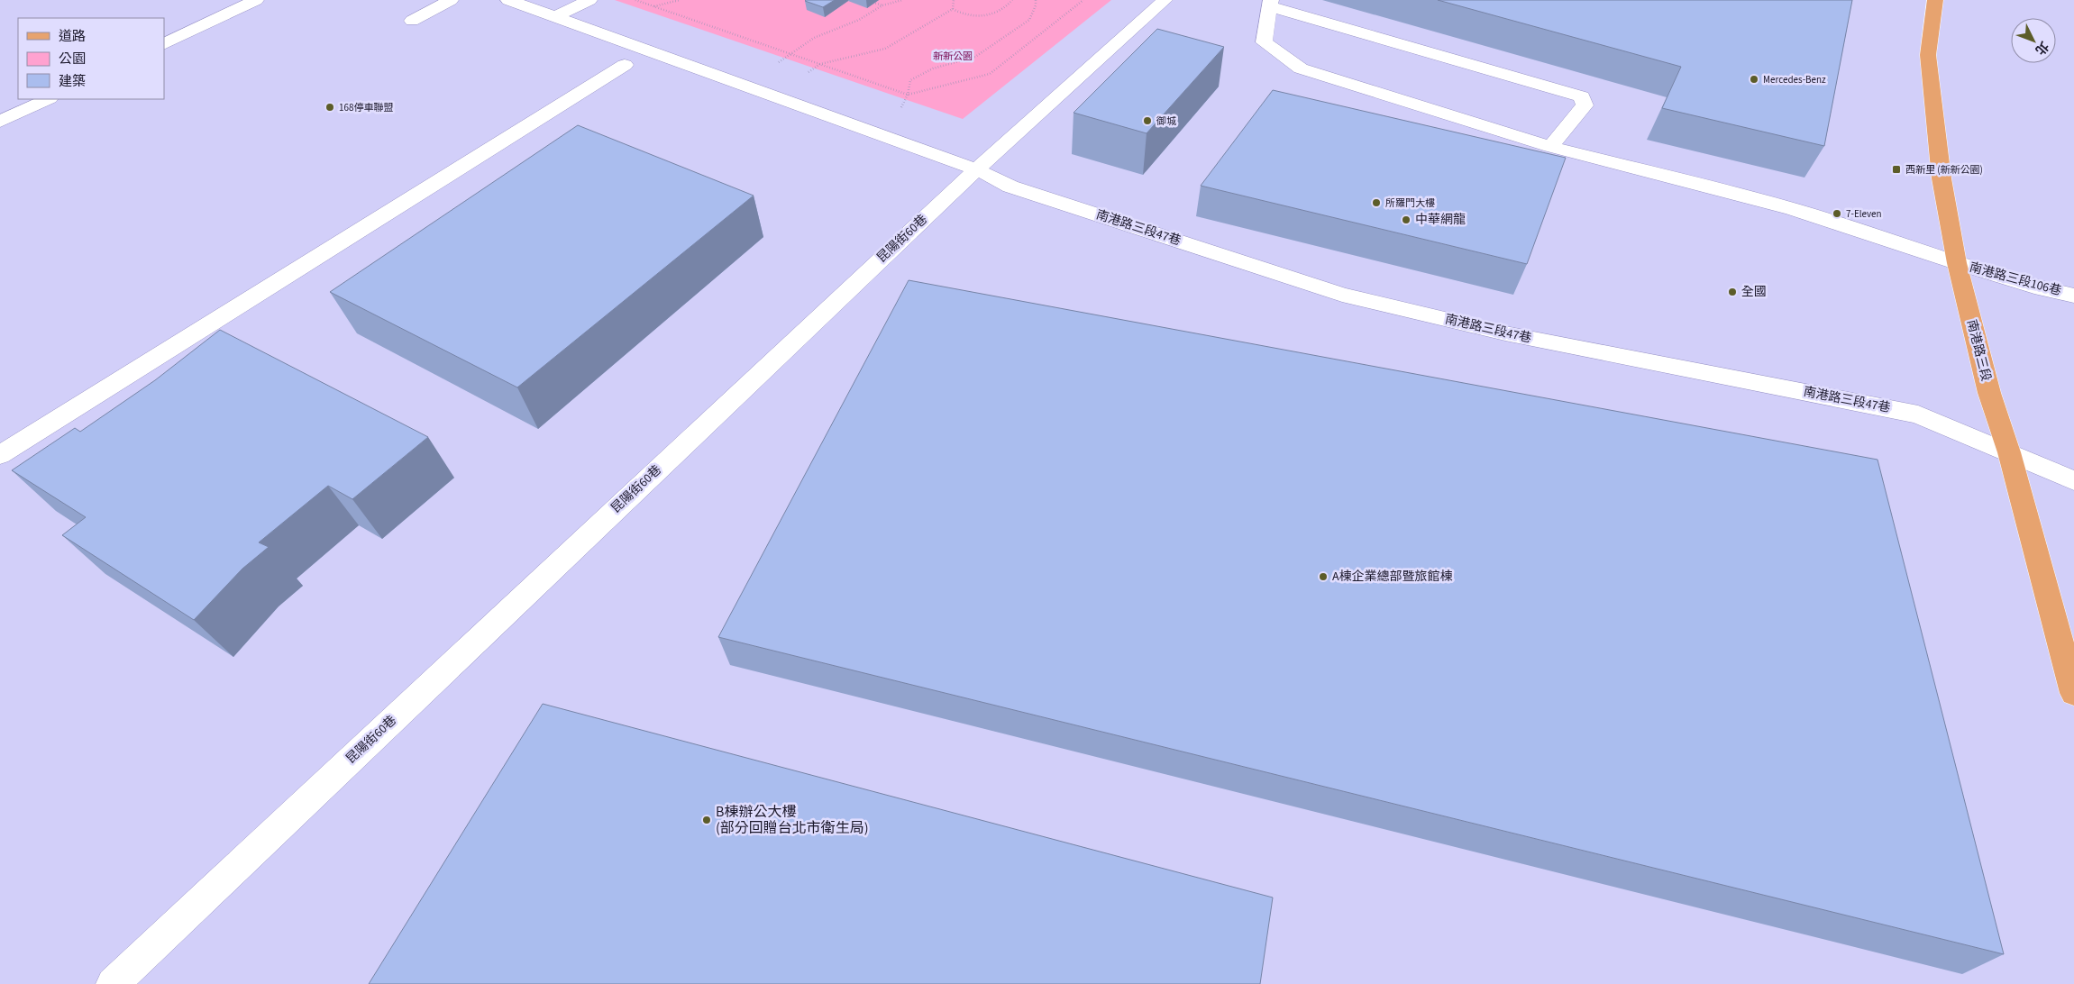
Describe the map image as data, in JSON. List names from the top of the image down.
{
  "streets": {
    "main road": ["南港路三段"],
    "street": ["南港路三段47巷", "昆陽街60巷", "南港路三段106巷"]
  },
  "crossings": [
    ["南港路三段47巷", "昆陽街60巷"],
    ["南港路三段47巷", "南港路三段"],
    ["南港路三段106巷", "南港路三段"]
  ],
  "parks": ["新新公園"],
  "places": {
    "other": [
      "Mercedes-Benz",
      "168停車聯盟",
      "御城",
      "所羅門大樓",
      "7-Eleven",
      "中華網龍",
      "全國",
      "A棟企業總部暨旅館棟",
      "B棟辦公大樓 (部分回贈台北市衛生局)"
    ],
    "transit": ["西新里 (新新公園)"]
  },
  "legend": ["道路", "公園", "建築"],
  "north": "bottom right"
}
